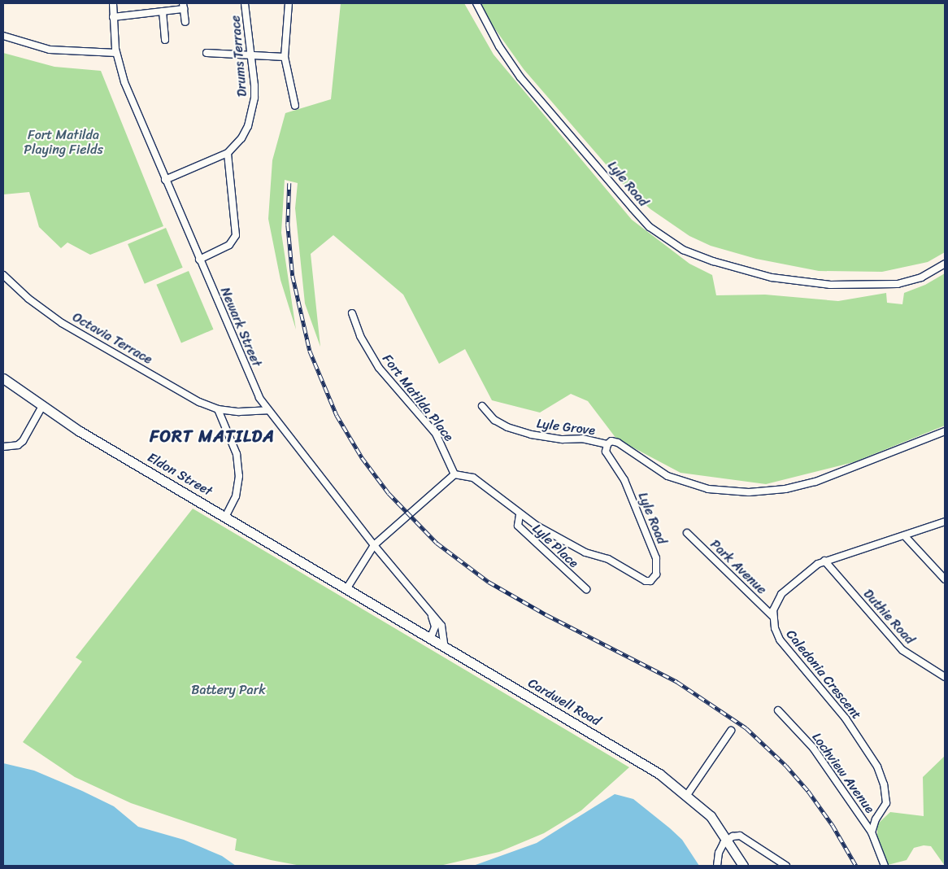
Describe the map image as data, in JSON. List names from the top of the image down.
{
  "streets": {
    "main road": ["Eldon Street", "Cardwell Road"],
    "street": [
      "Drums Terrace",
      "Lyle Road",
      "Newark Street",
      "Octavia Terrace",
      "Fort Matilda Place",
      "Lyle Grove",
      "Lyle Place",
      "Park Avenue",
      "Duthie Road",
      "Caledonia Crescent",
      "Lochview Avenue"
    ]
  },
  "crossings": [
    ["Drums Terrace", "Newark Street"],
    ["Lyle Road", "Fort Matilda Place"],
    ["Lyle Road", "Lyle Grove"],
    ["Lyle Road", "Lyle Place"],
    ["Newark Street", "Octavia Terrace"],
    ["Newark Street", "Cardwell Road"],
    ["Eldon Street", "Cardwell Road"],
    ["Park Avenue", "Caledonia Crescent"],
    ["Caledonia Crescent", "Lochview Avenue"]
  ],
  "districts": ["FORT MATILDA"],
  "parks": ["Fort Matilda Playing Fields", "Battery Park"]
}
